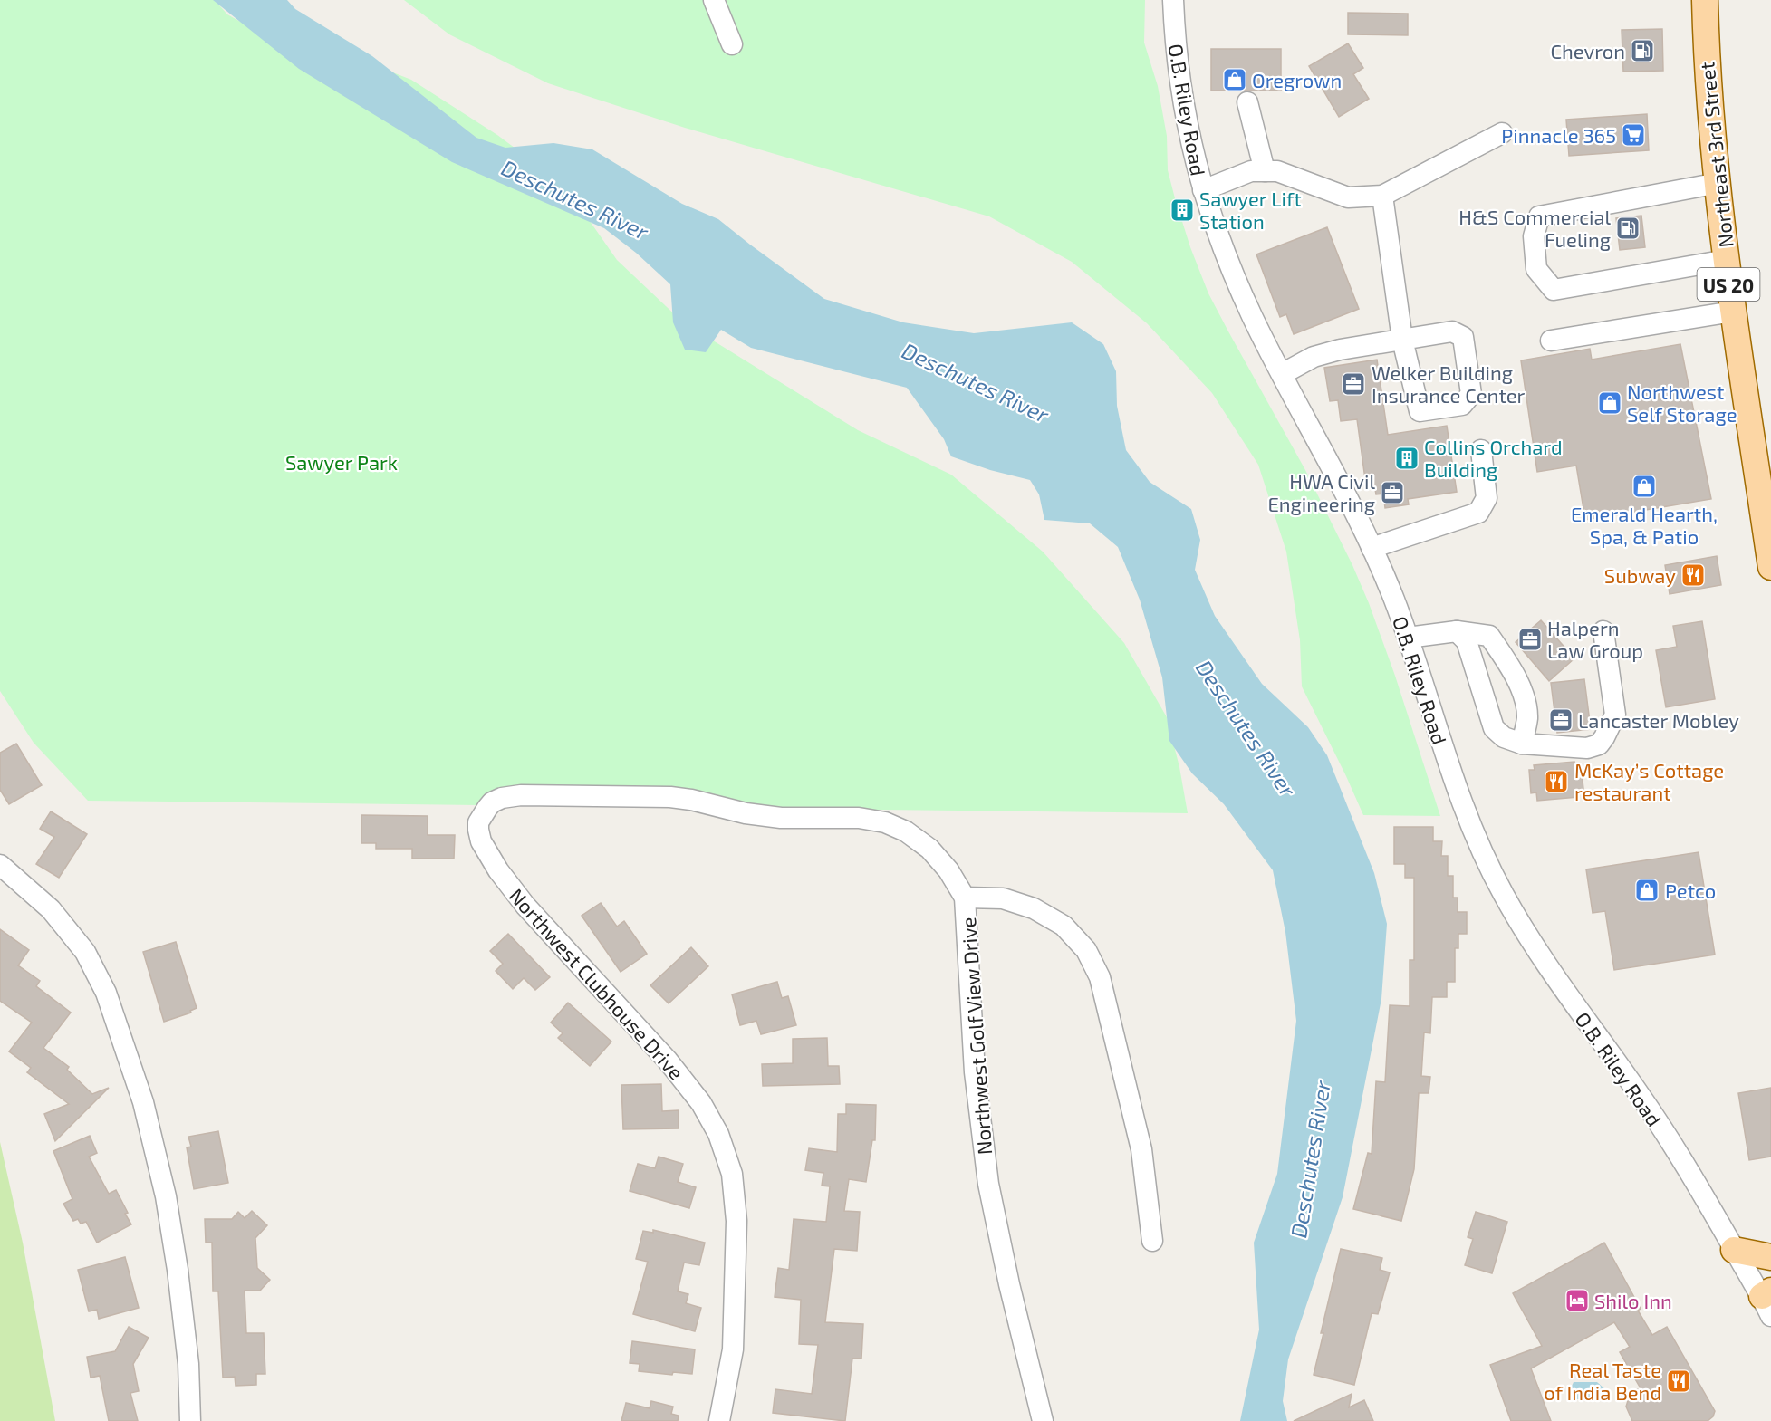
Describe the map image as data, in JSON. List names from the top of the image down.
{
  "streets": {
    "main road": ["Northeast 3rd Street", "US 20"],
    "street": ["O.B. Riley Road", "Northwest Clubhouse Drive", "Northwest Golf View Drive"]
  },
  "crossings": [
    ["Northwest Clubhouse Drive", "Northwest Golf View Drive"]
  ],
  "water": ["Deschutes River"],
  "parks": ["Sawyer Park"],
  "places": {
    "fuel station": ["Chevron", "H&S Commercial Fueling"],
    "shop": [
      "Oregrown",
      "Northwest Self Storage",
      "Emerald Hearth, Spa, & Patio",
      "Petco"
    ],
    "supermarket": ["Pinnacle 365"],
    "building": ["Sawyer Lift Station", "Collins Orchard Building"],
    "office": [
      "Welker Building Insurance Center",
      "HWA Civil Engineering",
      "Halpern Law Group",
      "Lancaster Mobley"
    ],
    "restaurant": ["Subway", "McKay’s Cottage restaurant", "Real Taste of India Bend"],
    "hotel": ["Shilo Inn"]
  }
}
